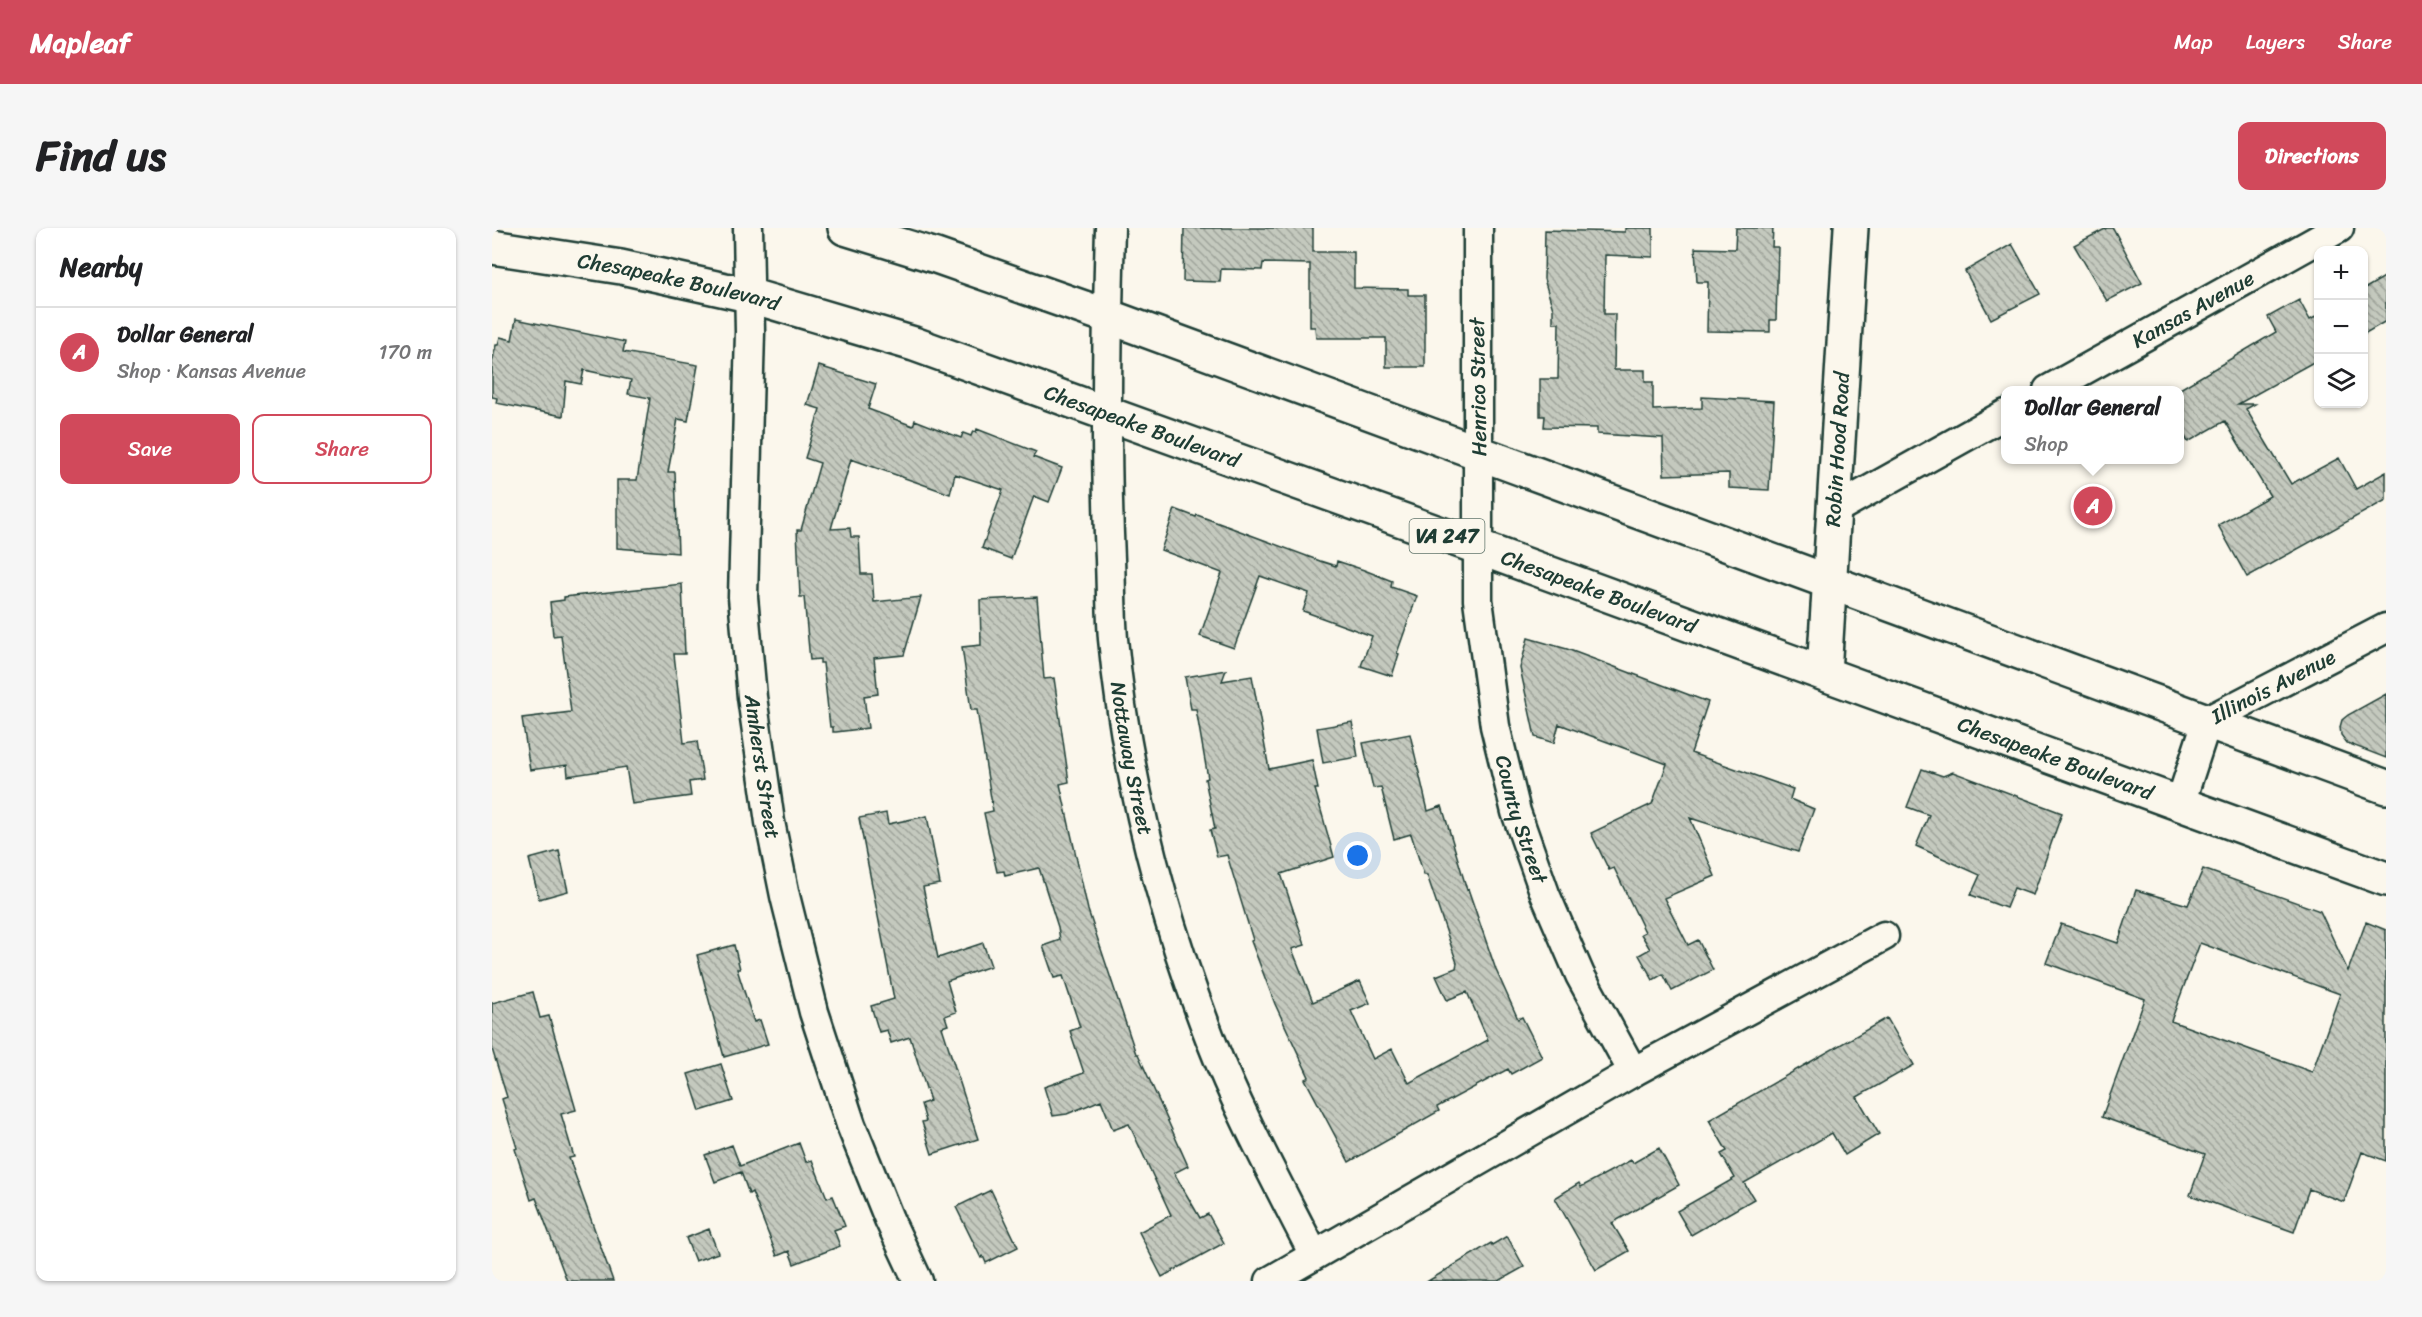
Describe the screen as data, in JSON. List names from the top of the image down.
{
  "streets": {
    "main road": ["Chesapeake Boulevard", "Robin Hood Road", "VA 247"],
    "street": [
      "Kansas Avenue",
      "Henrico Street",
      "Illinois Avenue",
      "Nottaway Street",
      "Amherst Street",
      "County Street"
    ]
  },
  "crossings": [
    ["Chesapeake Boulevard", "Henrico Street"],
    ["Chesapeake Boulevard", "Robin Hood Road"],
    ["Chesapeake Boulevard", "Illinois Avenue"],
    ["Chesapeake Boulevard", "Nottaway Street"],
    ["Chesapeake Boulevard", "Amherst Street"],
    ["Chesapeake Boulevard", "County Street"],
    ["Henrico Street", "County Street"]
  ],
  "page": {
    "header": "Mapleaf",
    "nav": ["Map", "Layers", "Share"],
    "title": "Find us",
    "buttons": [
      "Directions",
      ["Save", "Share"]
    ],
    "heading": "Nearby",
    "map_buttons": ["+", "−"],
    "list": [
      {
        "mark": "A",
        "name": "Dollar General",
        "note": "Shop · Kansas Avenue",
        "value": "170 m"
      }
    ],
    "popup": ["Dollar General", "Shop"],
    "pins": "A"
  }
}
